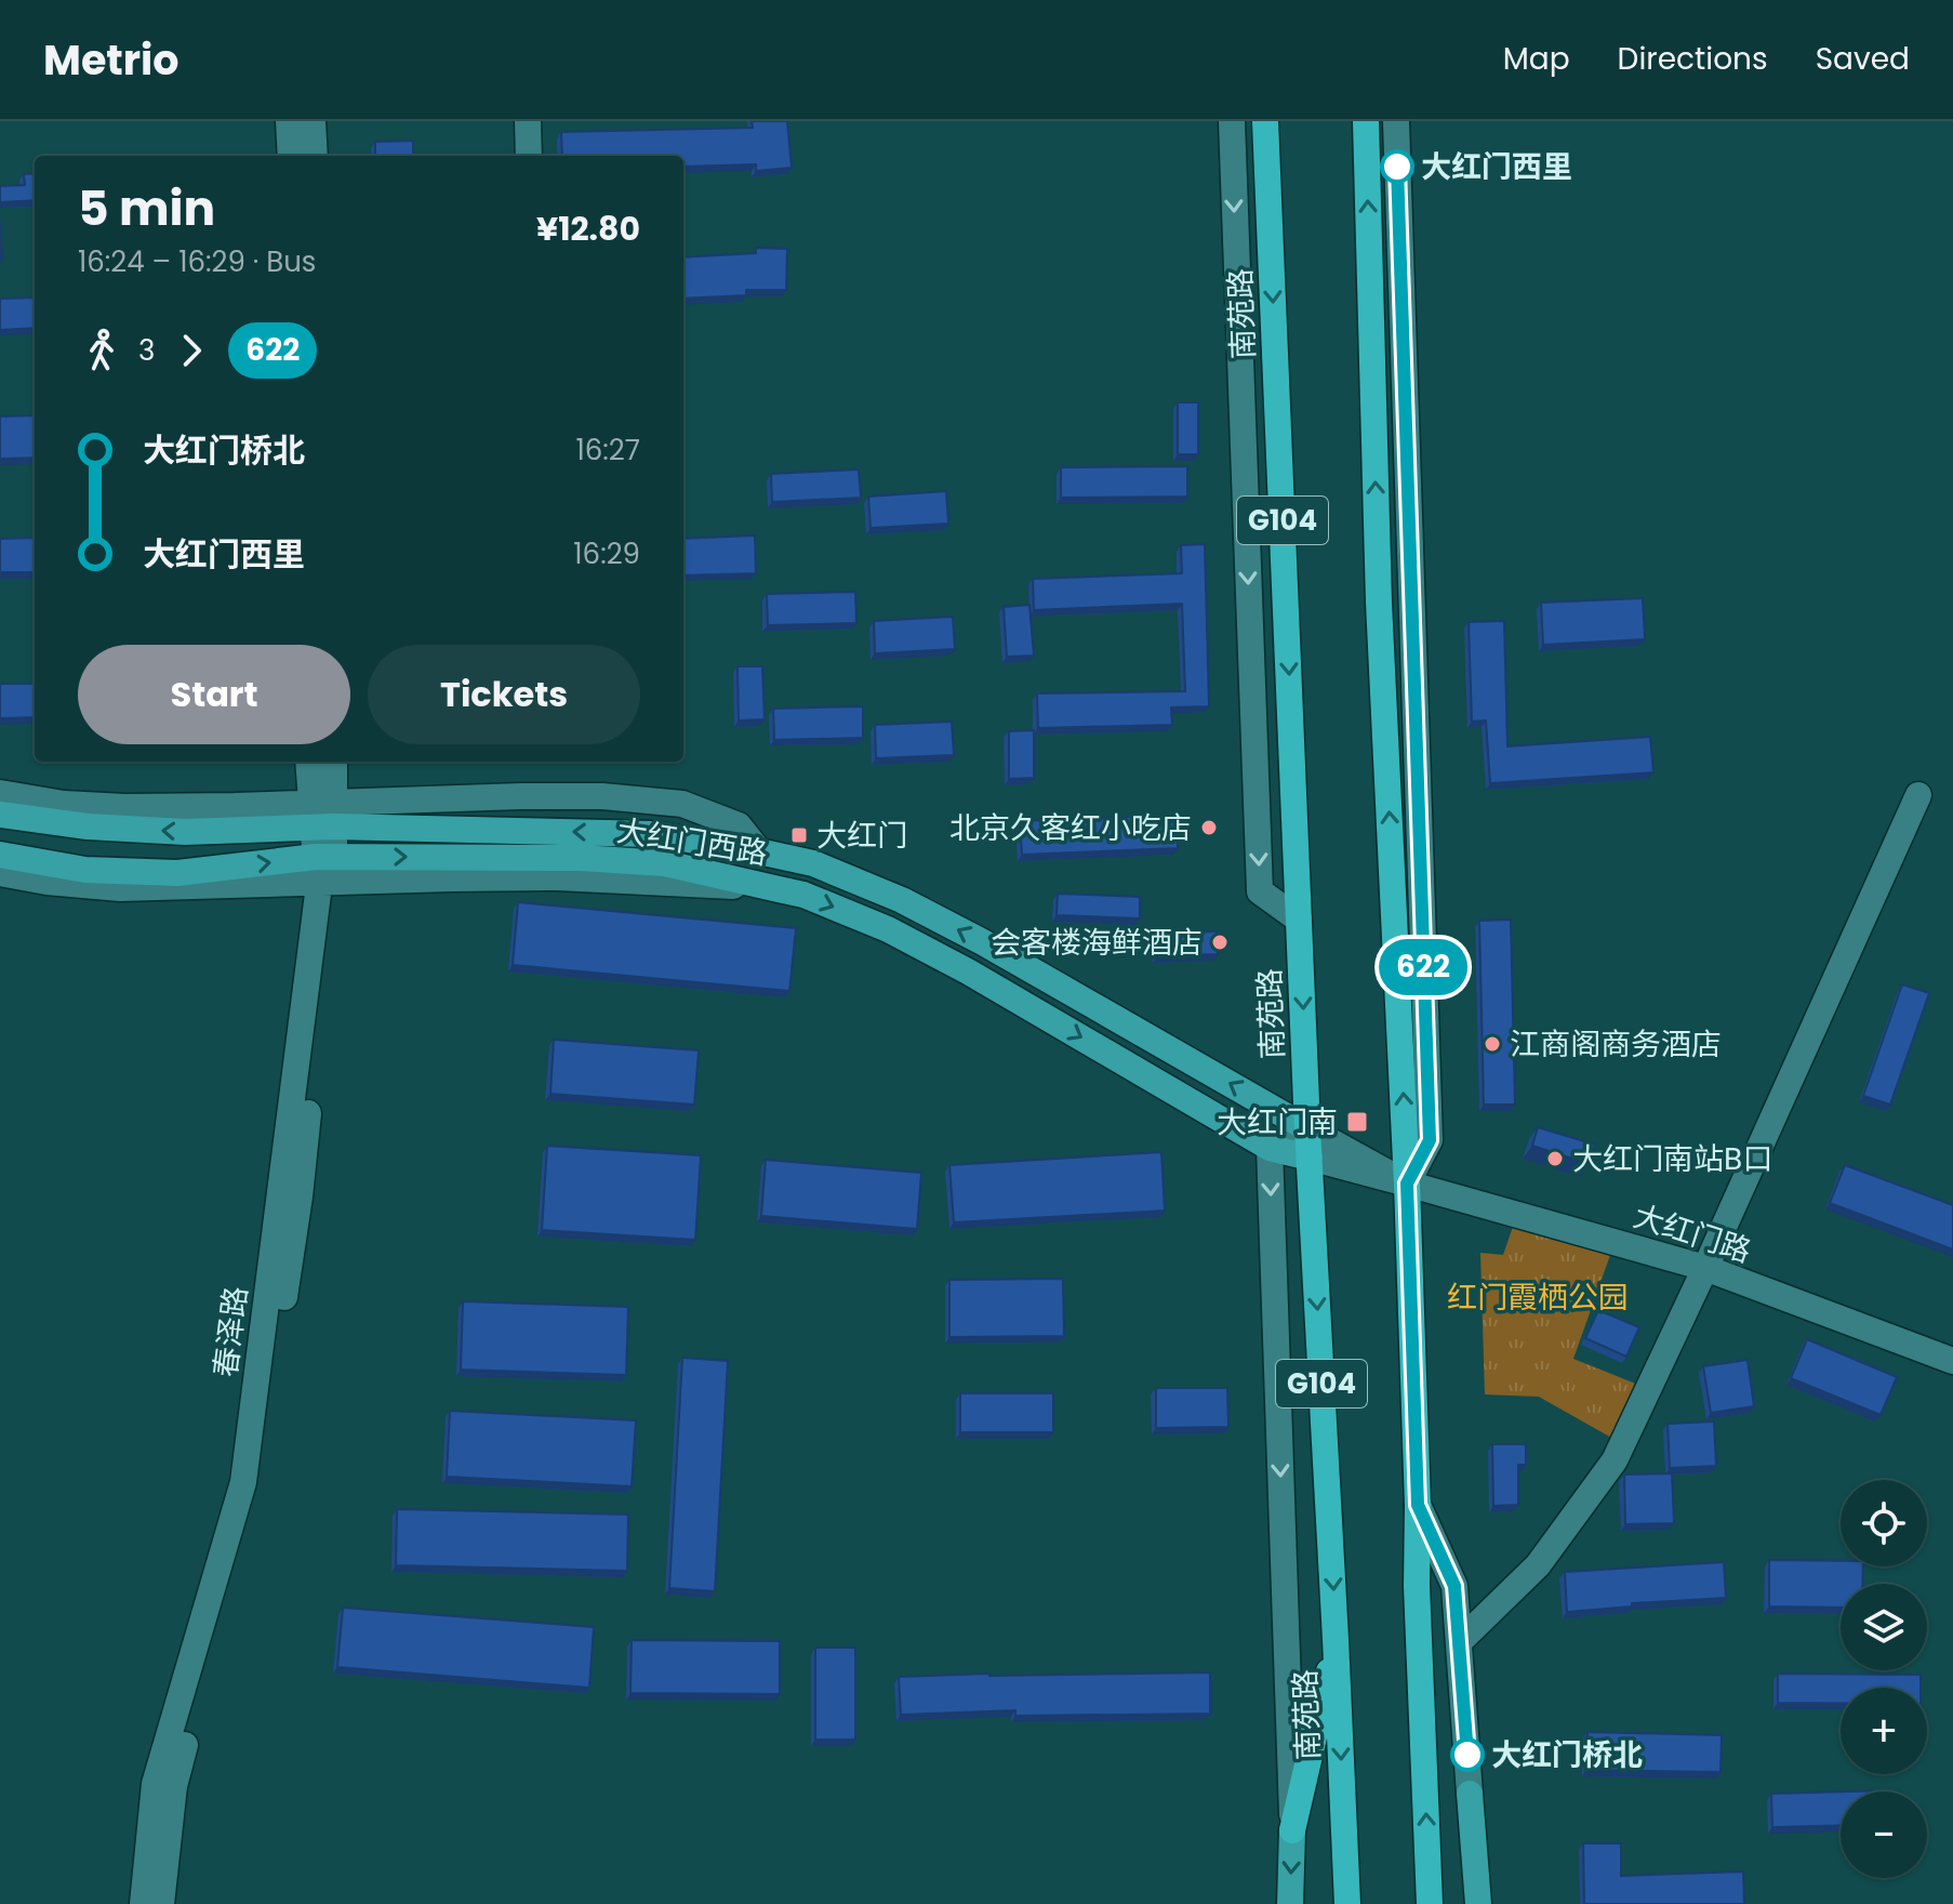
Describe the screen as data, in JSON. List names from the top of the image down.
{
  "streets": {
    "highway": ["南苑路", "G104"],
    "main road": ["大红门西路"],
    "street": ["大红门路", "春泽路"]
  },
  "crossings": [
    ["南苑路", "大红门西路"],
    ["大红门西路", "春泽路"]
  ],
  "parks": ["红门霞栖公园"],
  "places": {
    "other": [
      "大红门西里",
      "北京久客红小吃店",
      "会客楼海鲜酒店",
      "江商阁商务酒店",
      "大红门南站B口",
      "大红门桥北"
    ],
    "transit": ["大红门", "大红门南"]
  },
  "lines": ["bus line 622"],
  "page": {
    "header": "Metrio",
    "nav": ["Map", "Directions", "Saved"],
    "on_map": "622",
    "heading": ["5 min", "16:24 – 16:29 · Bus", "¥12.80"],
    "legs": ["3", "622"],
    "list": [
      {
        "name": "大红门桥北",
        "value": "16:27"
      },
      {
        "name": "大红门西里",
        "value": "16:29"
      }
    ],
    "buttons": ["Start", "Tickets"],
    "map_buttons": ["+", "−"]
  }
}
